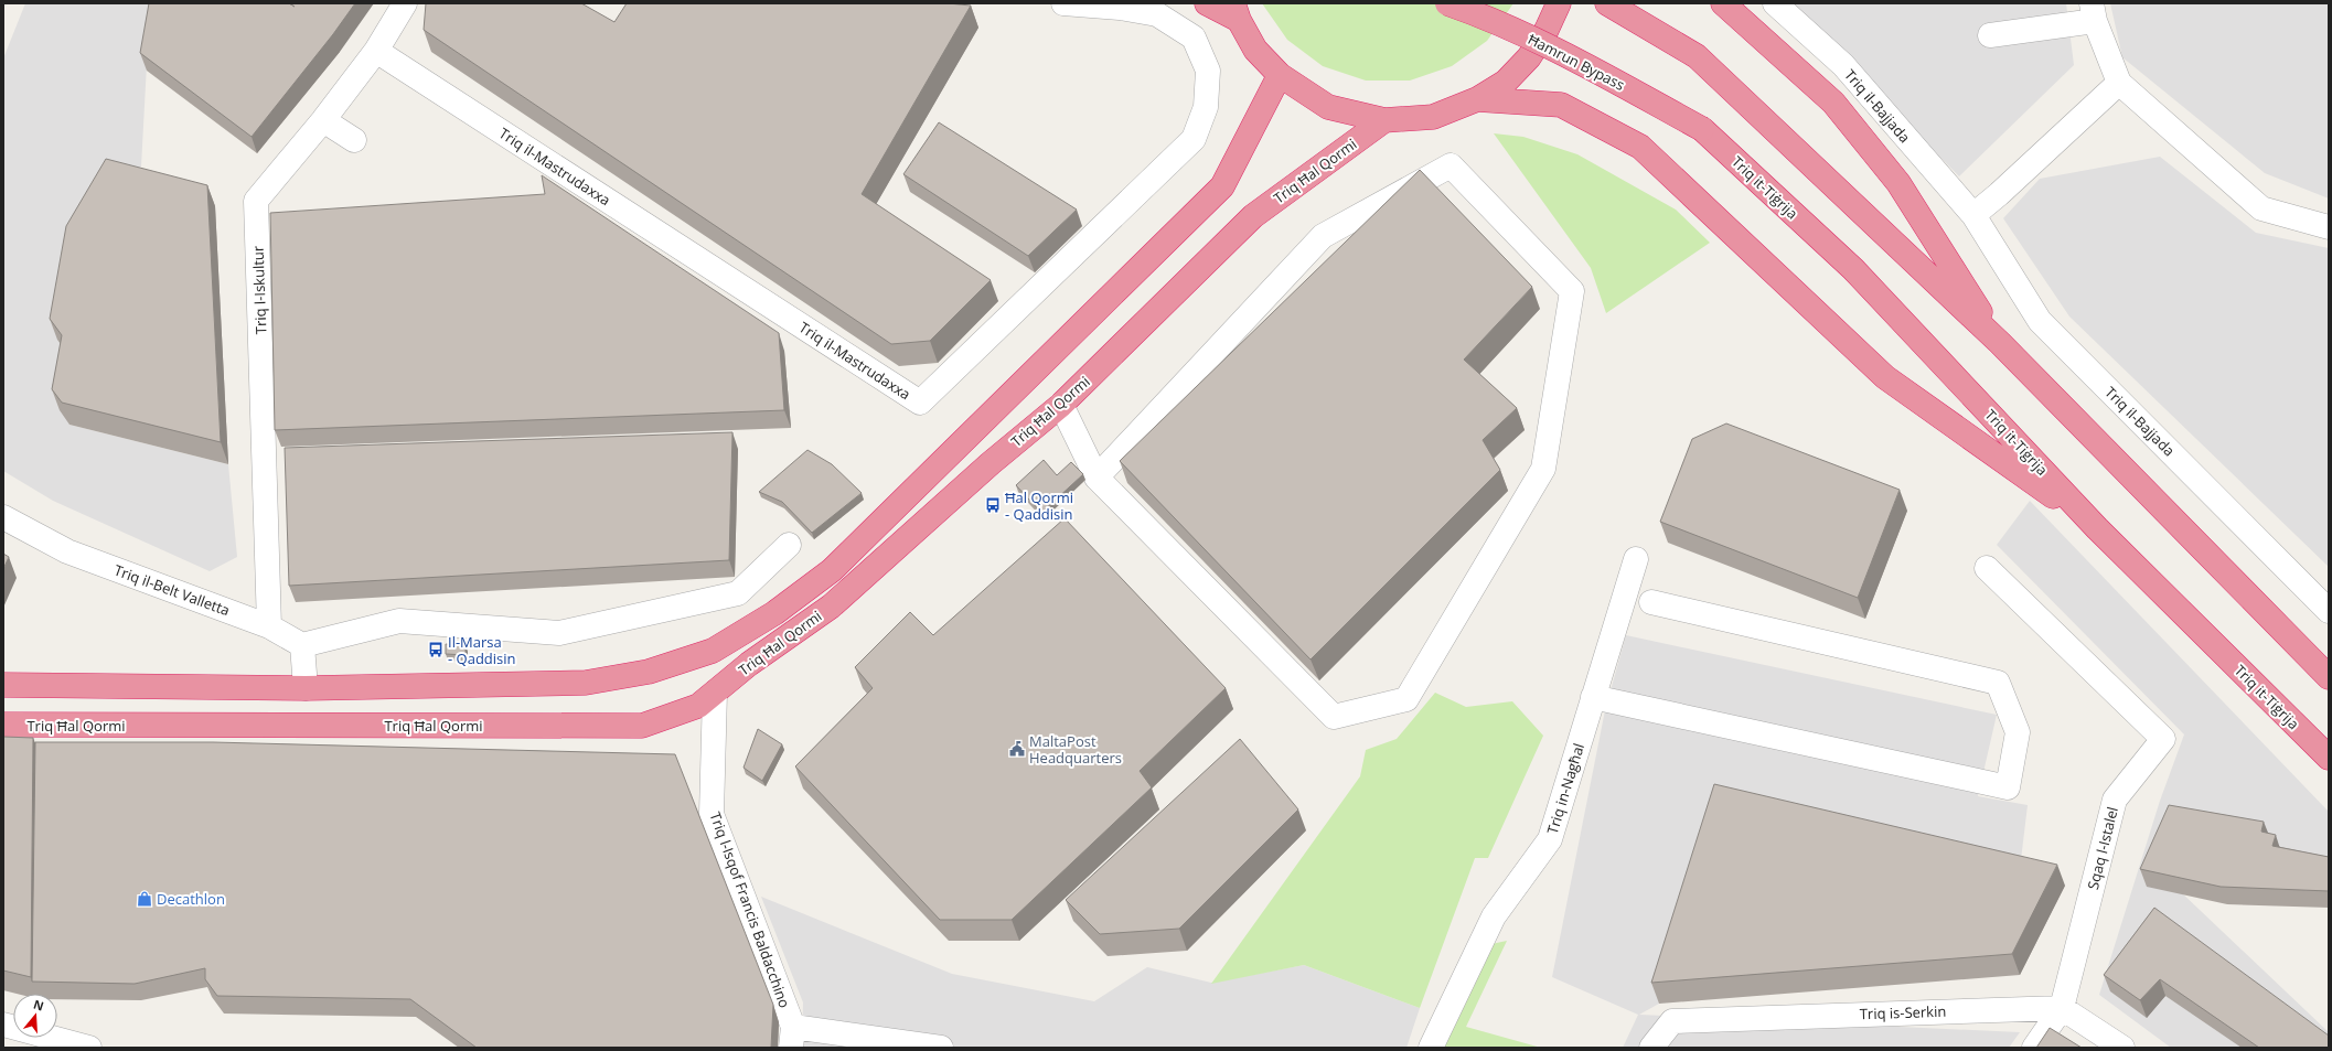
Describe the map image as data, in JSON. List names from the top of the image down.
{
  "streets": {
    "highway": ["Ħamrun Bypass", "Triq Ħal Qormi", "Triq it-Tiġrija"],
    "street": [
      "Triq il-Bajjada",
      "Triq il-Mastrudaxxa",
      "Triq l-Iskultur",
      "Triq il-Belt Valletta",
      "Triq in-Nagħal",
      "Sqaq l-Istalel",
      "Triq l-Isqof Francis Baldacchino",
      "Triq is-Serkin"
    ]
  },
  "crossings": [
    ["Ħamrun Bypass", "Triq it-Tiġrija"],
    ["Triq il-Mastrudaxxa", "Triq l-Iskultur"],
    ["Triq Ħal Qormi", "Triq l-Isqof Francis Baldacchino"],
    ["Triq l-Iskultur", "Triq il-Belt Valletta"],
    ["Sqaq l-Istalel", "Triq is-Serkin"]
  ],
  "places": {
    "bus stop": ["Ħal Qormi - Qaddisin", "Il-Marsa - Qaddisin"],
    "public building": ["MaltaPost Headquarters"],
    "shop": ["Decathlon"]
  },
  "north": "top"
}
